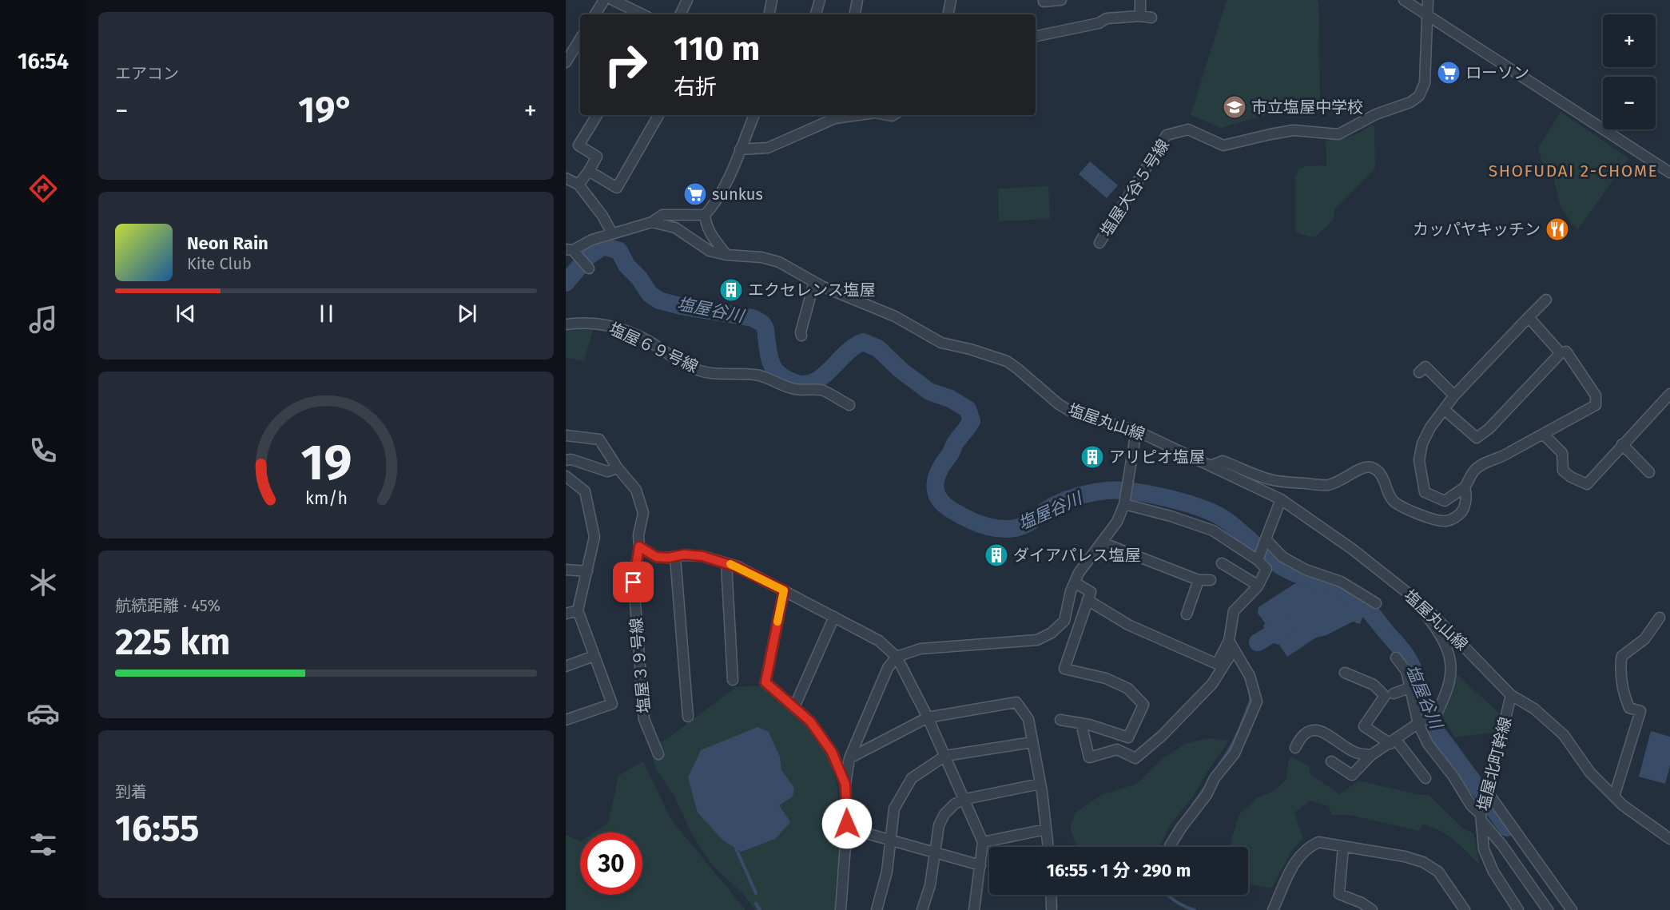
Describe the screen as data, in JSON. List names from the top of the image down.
{
  "streets": {
    "street": [
      "塩屋大谷５号線",
      "塩屋６９号線",
      "塩屋丸山線",
      "塩屋３９号線",
      "塩屋北町幹線"
    ]
  },
  "crossings": [
    ["塩屋丸山線", "塩屋北町幹線"]
  ],
  "districts": ["SHOFUDAI 2-CHOME"],
  "water": ["塩屋谷川"],
  "places": {
    "supermarket": ["ローソン", "sunkus"],
    "school or university": ["市立塩屋中学校"],
    "restaurant": ["カッパヤキッチン"],
    "building": ["エクセレンス塩屋", "アリピオ塩屋", "ダイアパレス塩屋"]
  },
  "page": {
    "tabs": "16:54",
    "tile": [
      "エアコン",
      ["航続距離 · 45%", "225 km"],
      ["到着", "16:55"]
    ],
    "map_buttons": ["+", "−"],
    "turn": ["110 m", "右折"],
    "heat": ["−", "19°", "+"],
    "song": ["Neon Rain", "Kite Club"],
    "limit": "30",
    "trip": "16:55 · 1 分 · 290 m",
    "gauge": ["19", "km/h"]
  }
}
